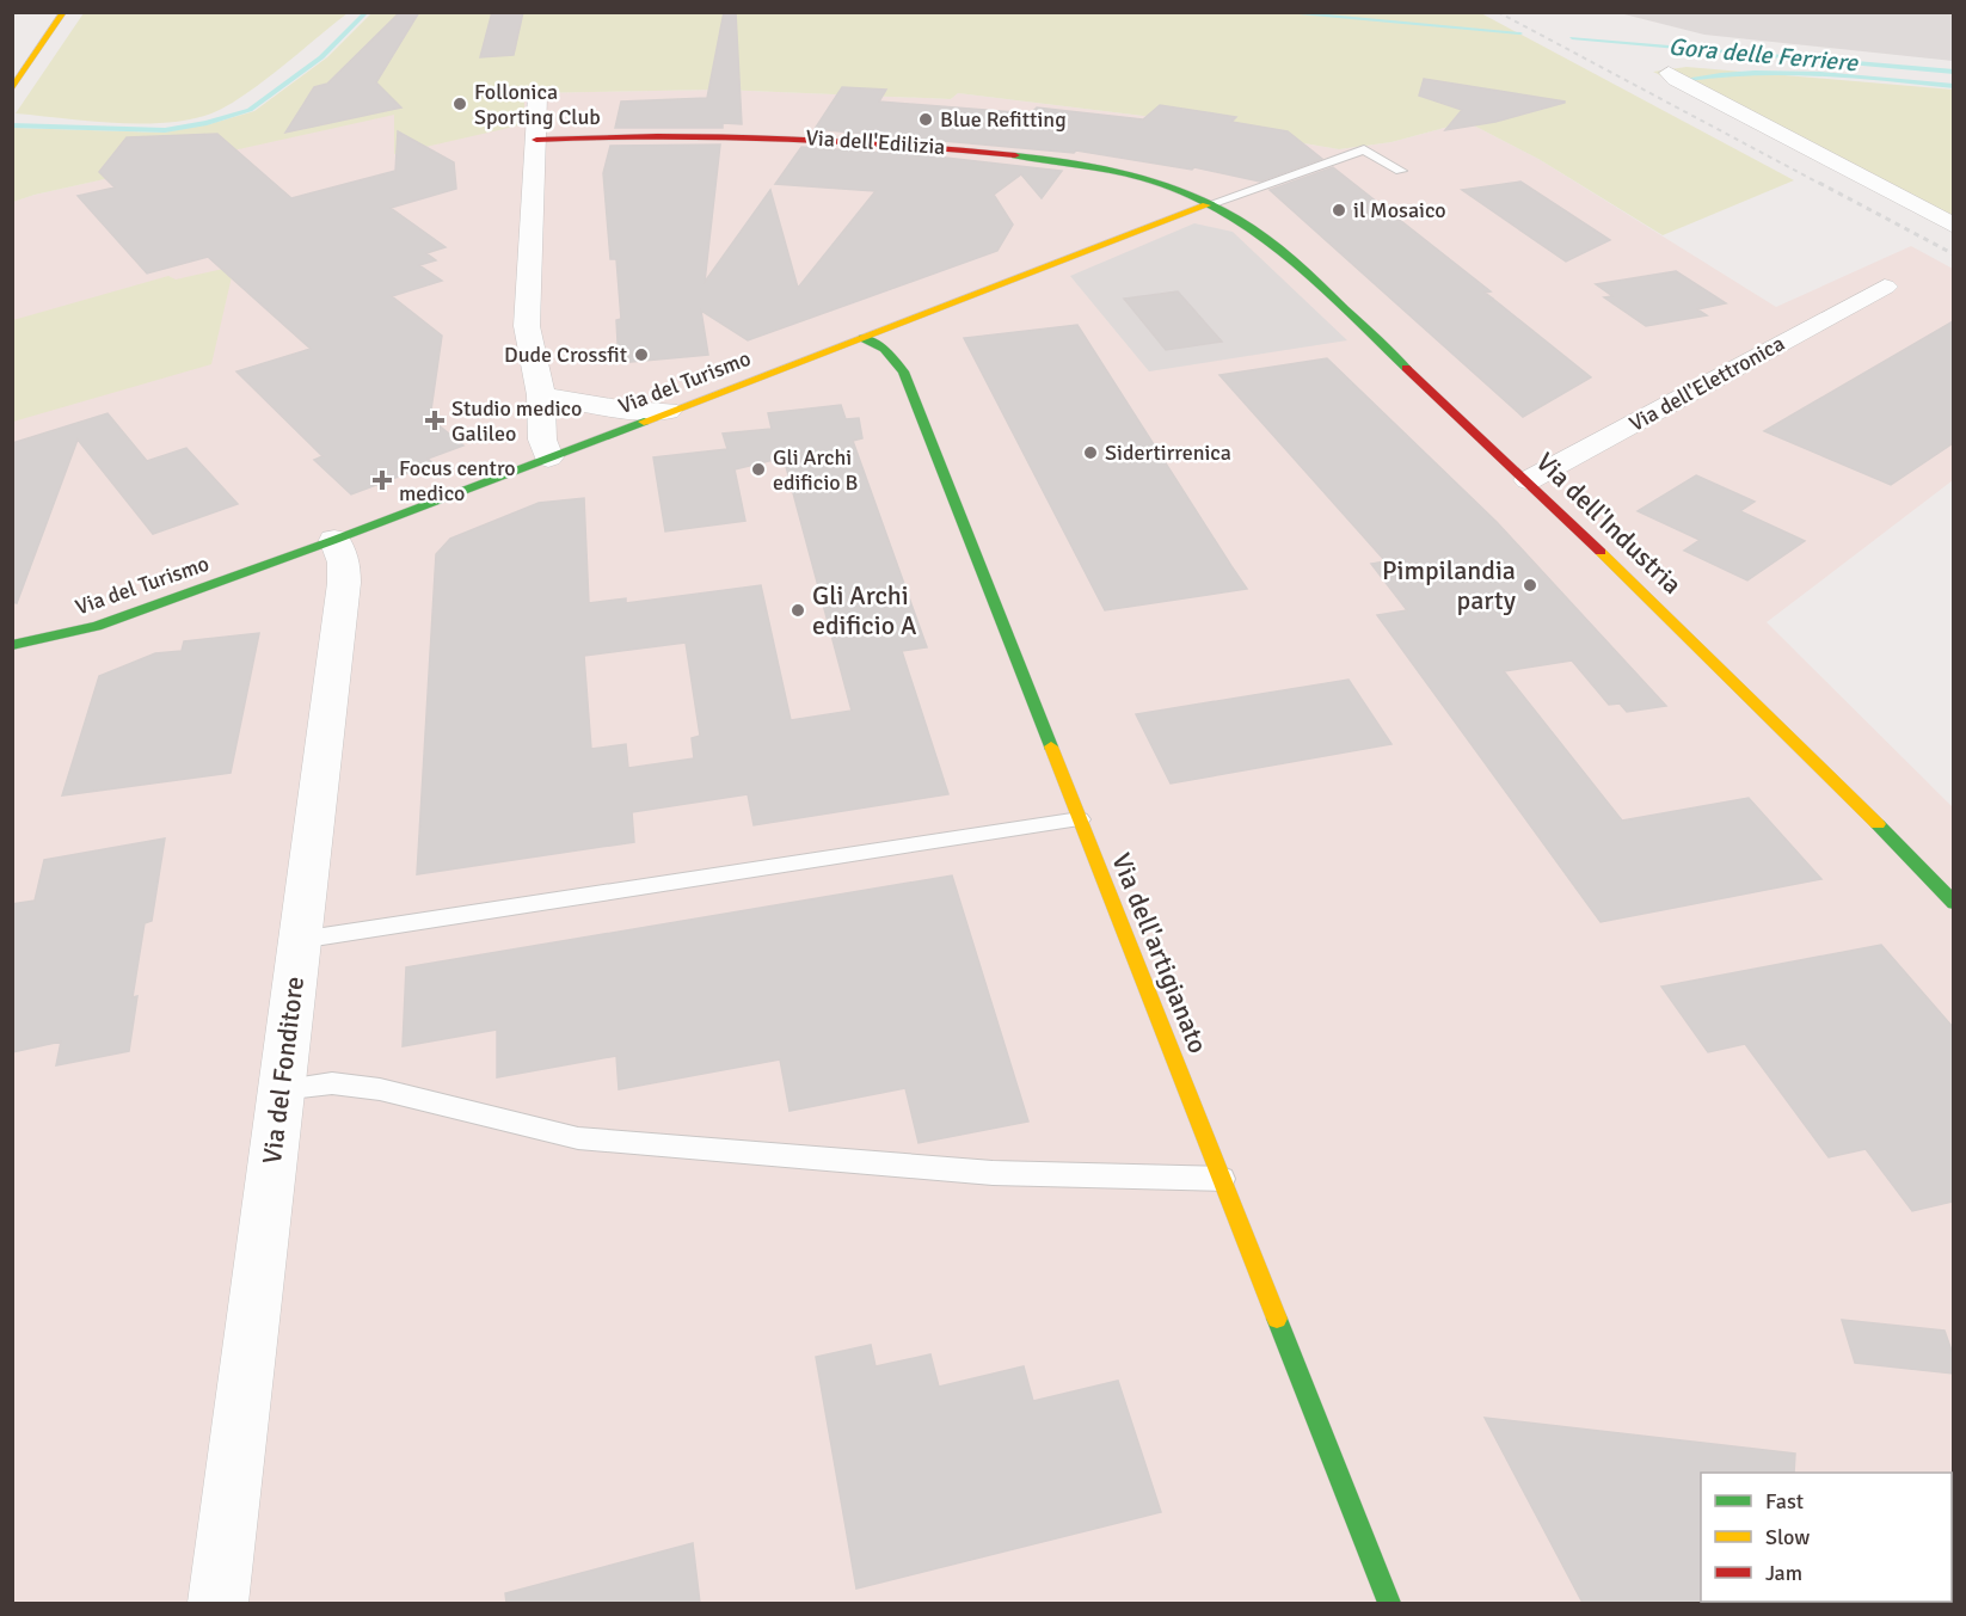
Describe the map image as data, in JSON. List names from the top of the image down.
{
  "streets": {
    "street": [
      "Via dell'Edilizia",
      "Via del Turismo",
      "Via dell'Elettronica",
      "Via dell'Industria",
      "Via dell'artigianato",
      "Via del Fonditore"
    ]
  },
  "crossings": [
    ["Via dell'Edilizia", "Via del Turismo"],
    ["Via dell'Edilizia", "Via dell'Industria"],
    ["Via del Turismo", "Via dell'Industria"],
    ["Via del Turismo", "Via dell'artigianato"],
    ["Via del Turismo", "Via del Fonditore"],
    ["Via dell'Elettronica", "Via dell'Industria"]
  ],
  "water": ["Gora delle Ferriere"],
  "places": {
    "other": [
      "Follonica Sporting Club",
      "Blue Refitting",
      "il Mosaico",
      "Dude Crossfit",
      "Sidertirrenica",
      "Gli Archi edificio B",
      "Pimpilandia party",
      "Gli Archi edificio A"
    ],
    "health": ["Studio medico Galileo", "Focus centro medico"]
  },
  "legend": ["Fast", "Slow", "Jam"]
}
